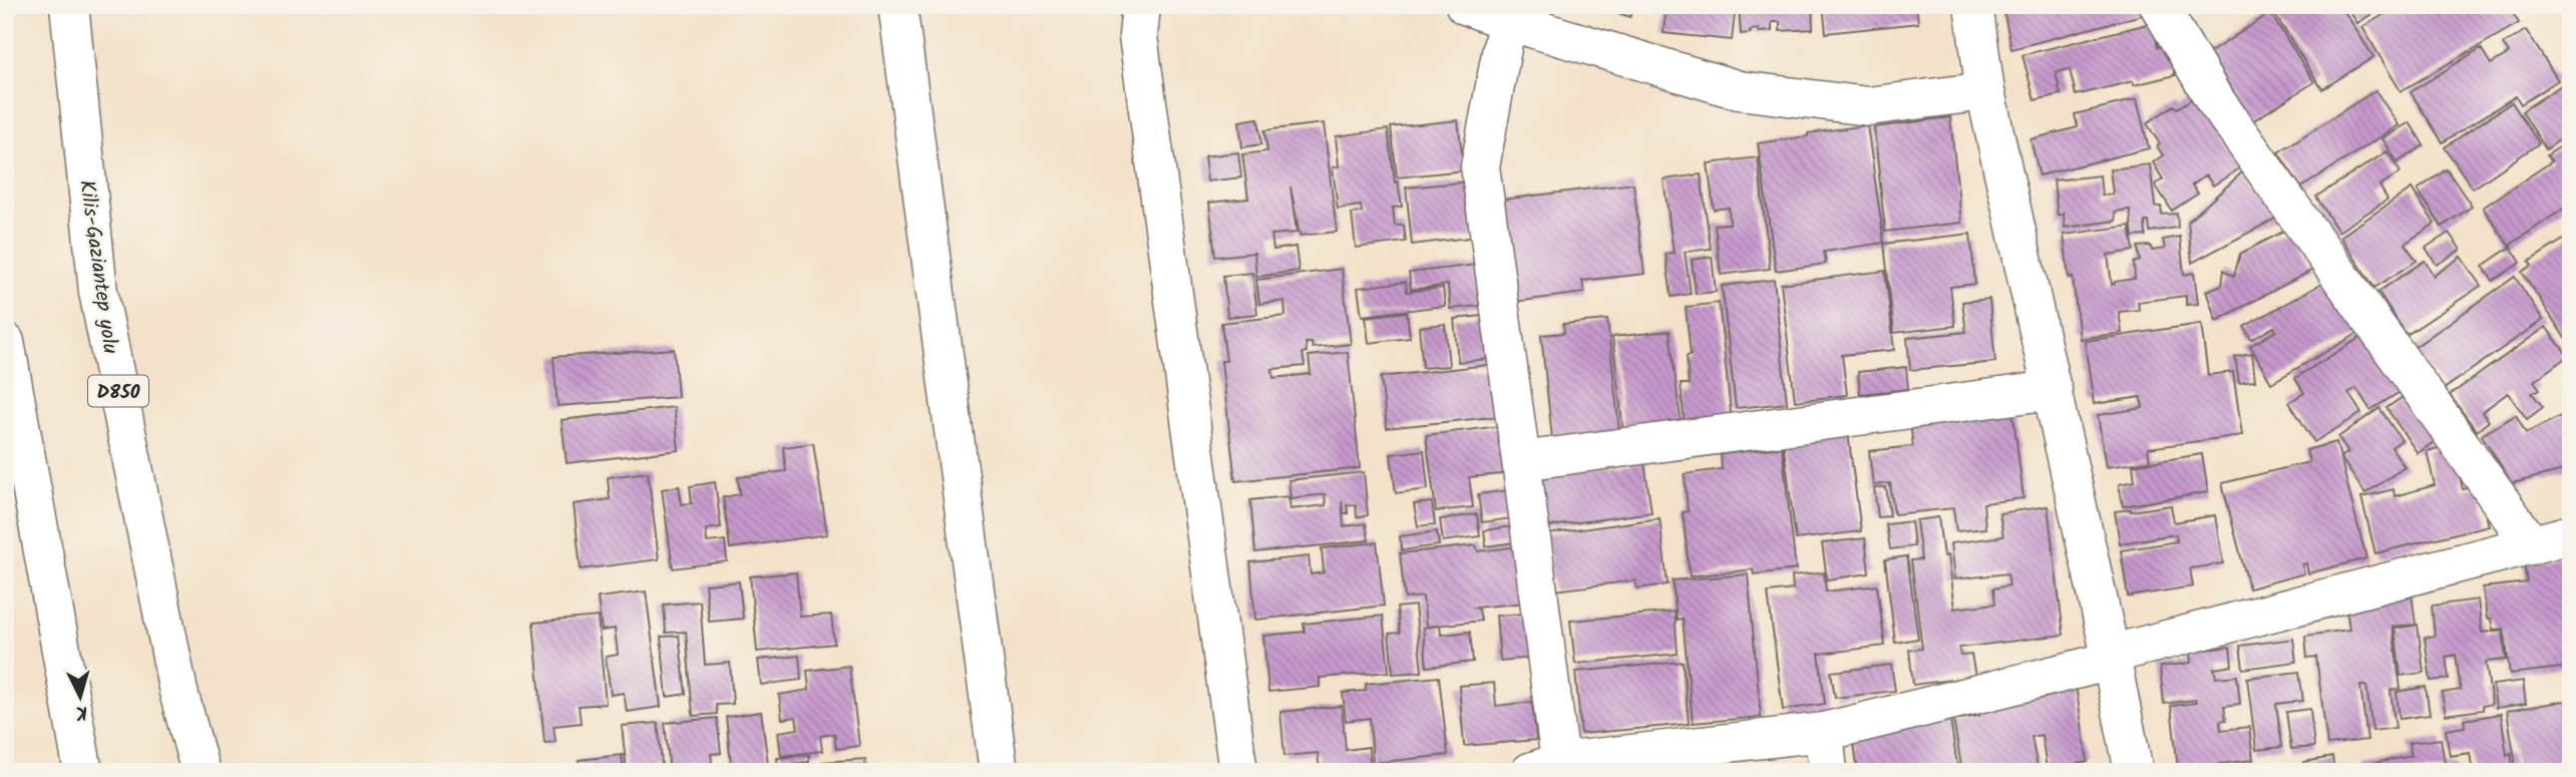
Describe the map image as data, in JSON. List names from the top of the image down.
{
  "streets": {
    "main road": ["Kilis-Gaziantep yolu", "D850"]
  },
  "north": "bottom"
}
